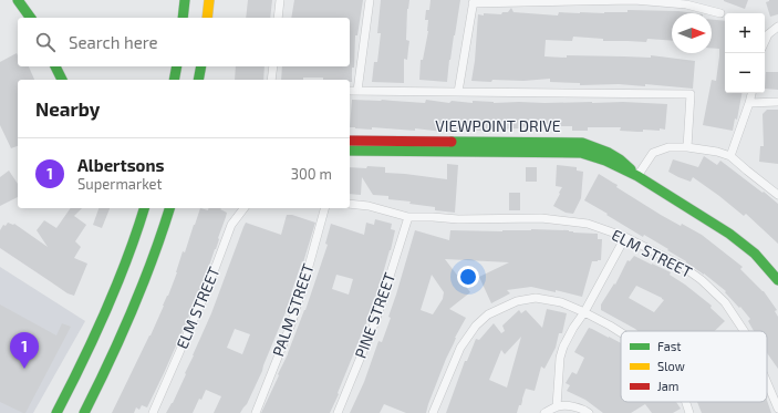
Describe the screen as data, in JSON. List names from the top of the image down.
{
  "streets": {
    "street": [
      "VIEWPOINT DRIVE",
      "ELM STREET",
      "PALM STREET",
      "PINE STREET"
    ]
  },
  "crossings": [
    ["ELM STREET", "PINE STREET"]
  ],
  "legend": ["Fast", "Slow", "Jam"],
  "north": "right",
  "page": {
    "map_buttons": ["+", "−"],
    "search": "Search here",
    "heading": "Nearby",
    "list": [
      {
        "mark": "1",
        "name": "Albertsons",
        "note": "Supermarket",
        "value": "300 m"
      }
    ],
    "pins": "1"
  }
}
